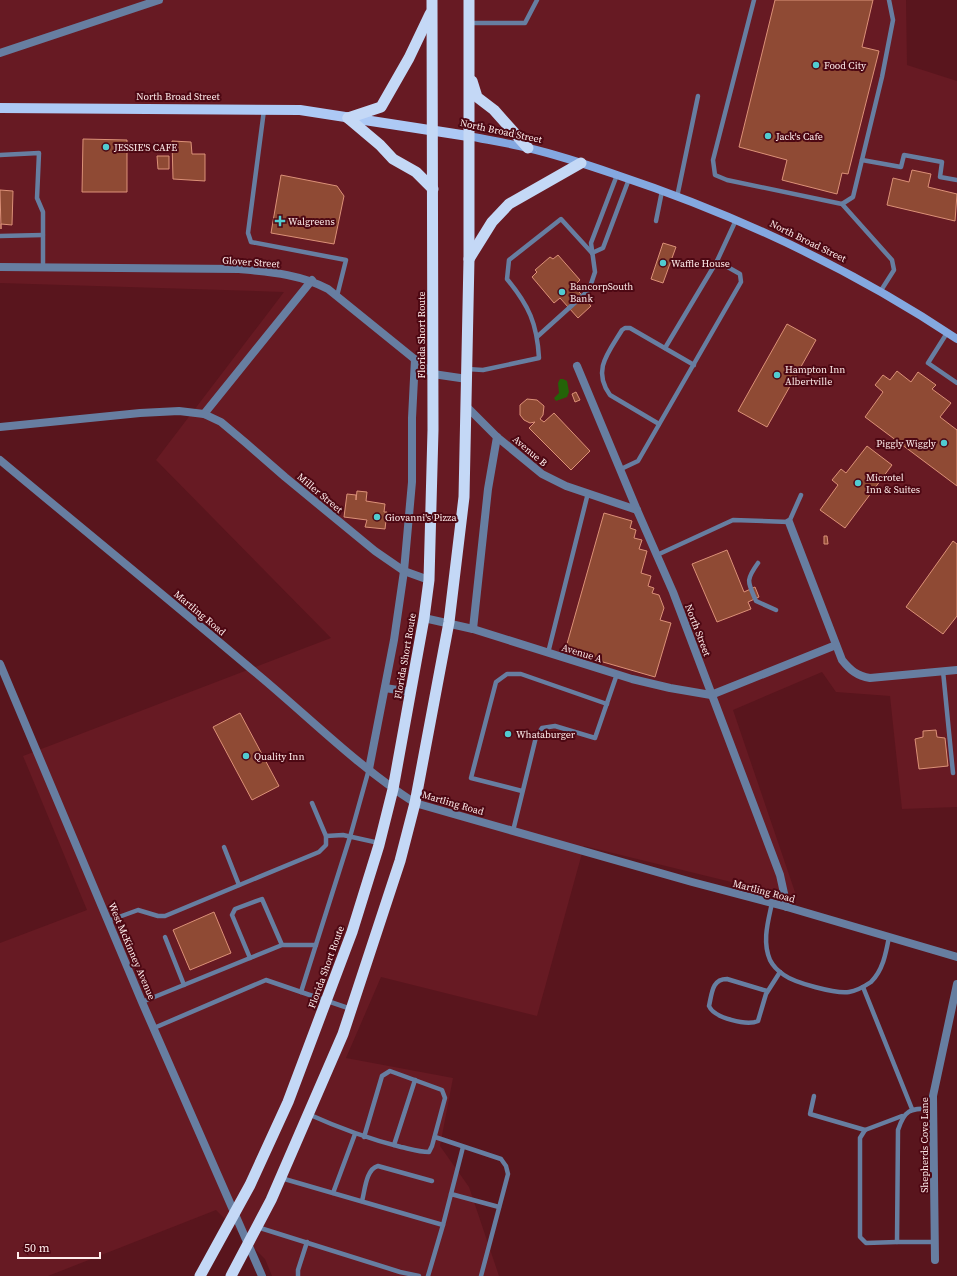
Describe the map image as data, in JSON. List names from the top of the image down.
{
  "streets": {
    "highway": ["Florida Short Route"],
    "main road": ["North Broad Street"],
    "street": [
      "Glover Street",
      "Avenue B",
      "Miller Street",
      "Martling Road",
      "North Street",
      "Avenue A",
      "West McKinney Avenue",
      "Shepherds Cove Lane"
    ]
  },
  "crossings": [
    ["North Broad Street", "Florida Short Route"],
    ["Glover Street", "Florida Short Route"],
    ["Florida Short Route", "Miller Street"],
    ["Florida Short Route", "Martling Road"],
    ["Florida Short Route", "Avenue A"],
    ["Florida Short Route", "West McKinney Avenue"],
    ["Avenue B", "North Street"],
    ["Martling Road", "North Street"],
    ["North Street", "Avenue A"]
  ],
  "places": {
    "other": [
      "Food City",
      "Jack's Cafe",
      "JESSIE'S CAFE",
      "Waffle House",
      "BancorpSouth Bank",
      "Hampton Inn Albertville",
      "Piggly Wiggly",
      "Microtel Inn & Suites",
      "Giovanni's Pizza",
      "Whataburger",
      "Quality Inn"
    ],
    "health": ["Walgreens"]
  },
  "scale_bar": "50 m"
}
